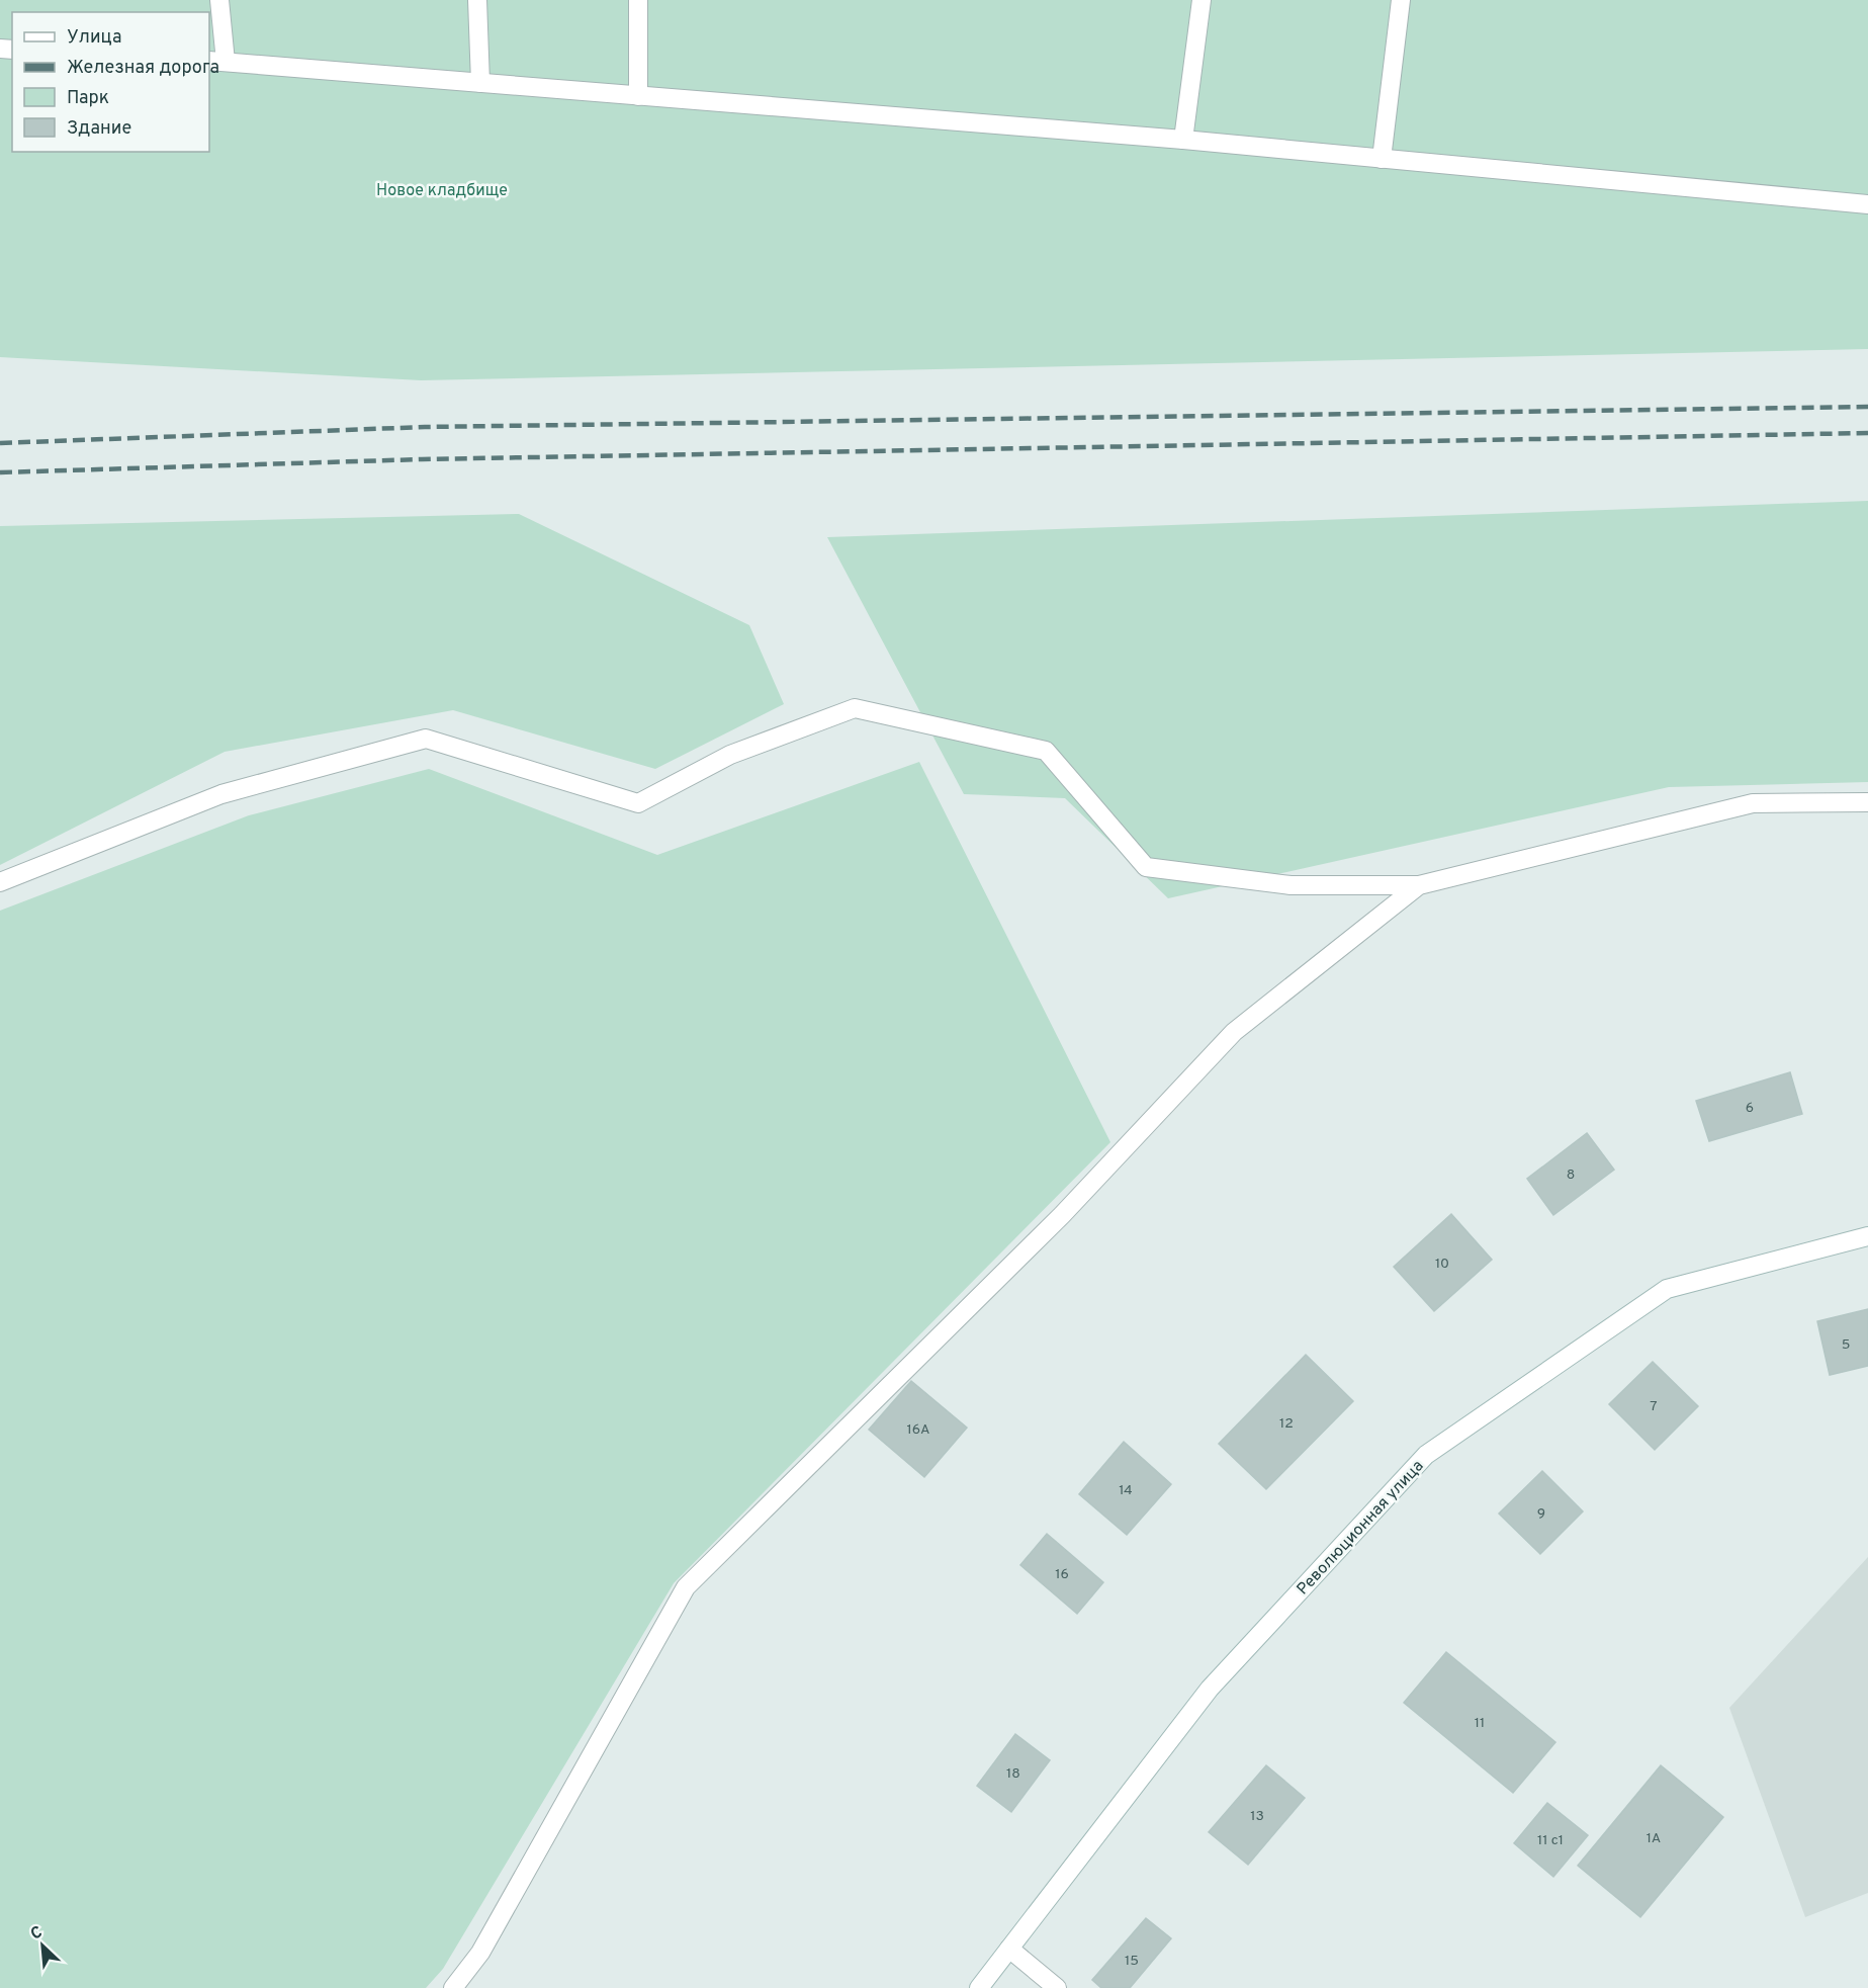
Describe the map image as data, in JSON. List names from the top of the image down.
{
  "streets": {
    "main road": ["Революционная улица"]
  },
  "parks": ["Новое кладбище"],
  "house_numbers": [
    "6",
    "8",
    "10",
    "5",
    "7",
    "12",
    "16А",
    "14",
    "9",
    "16",
    "11",
    "18",
    "13",
    "1А",
    "11 с1",
    "15"
  ],
  "legend": [
    "Улица",
    "Железная дорога",
    "Парк",
    "Здание"
  ],
  "north": "top left"
}
